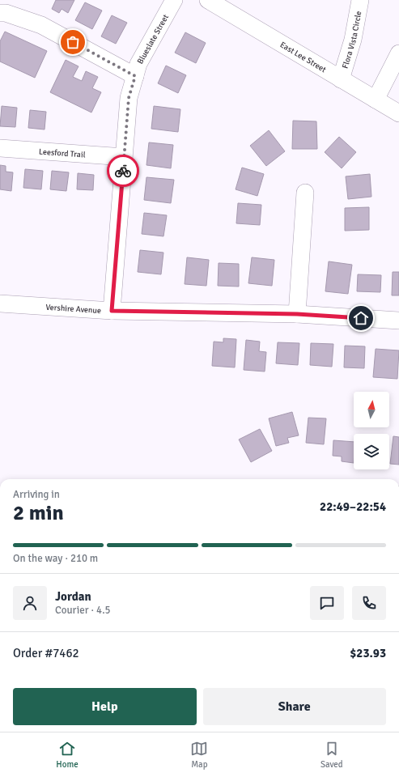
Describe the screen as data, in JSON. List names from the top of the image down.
{
  "streets": {
    "street": [
      "Blueslate Street",
      "Flora Vista Circle",
      "East Lee Street",
      "Leesford Trail",
      "Vershire Avenue"
    ]
  },
  "crossings": [
    ["Blueslate Street", "Leesford Trail"],
    ["Blueslate Street", "Vershire Avenue"],
    ["Flora Vista Circle", "East Lee Street"]
  ],
  "north": "top",
  "page": {
    "heading": ["2 min", "Arriving in", "22:49–22:54"],
    "panel": [
      "Jordan",
      "Courier · 4.5",
      "Order #7462",
      "$23.93"
    ],
    "bar": "On the way · 210 m",
    "buttons": ["Help", "Share"],
    "tabs": ["Home", "Map", "Saved"]
  }
}
